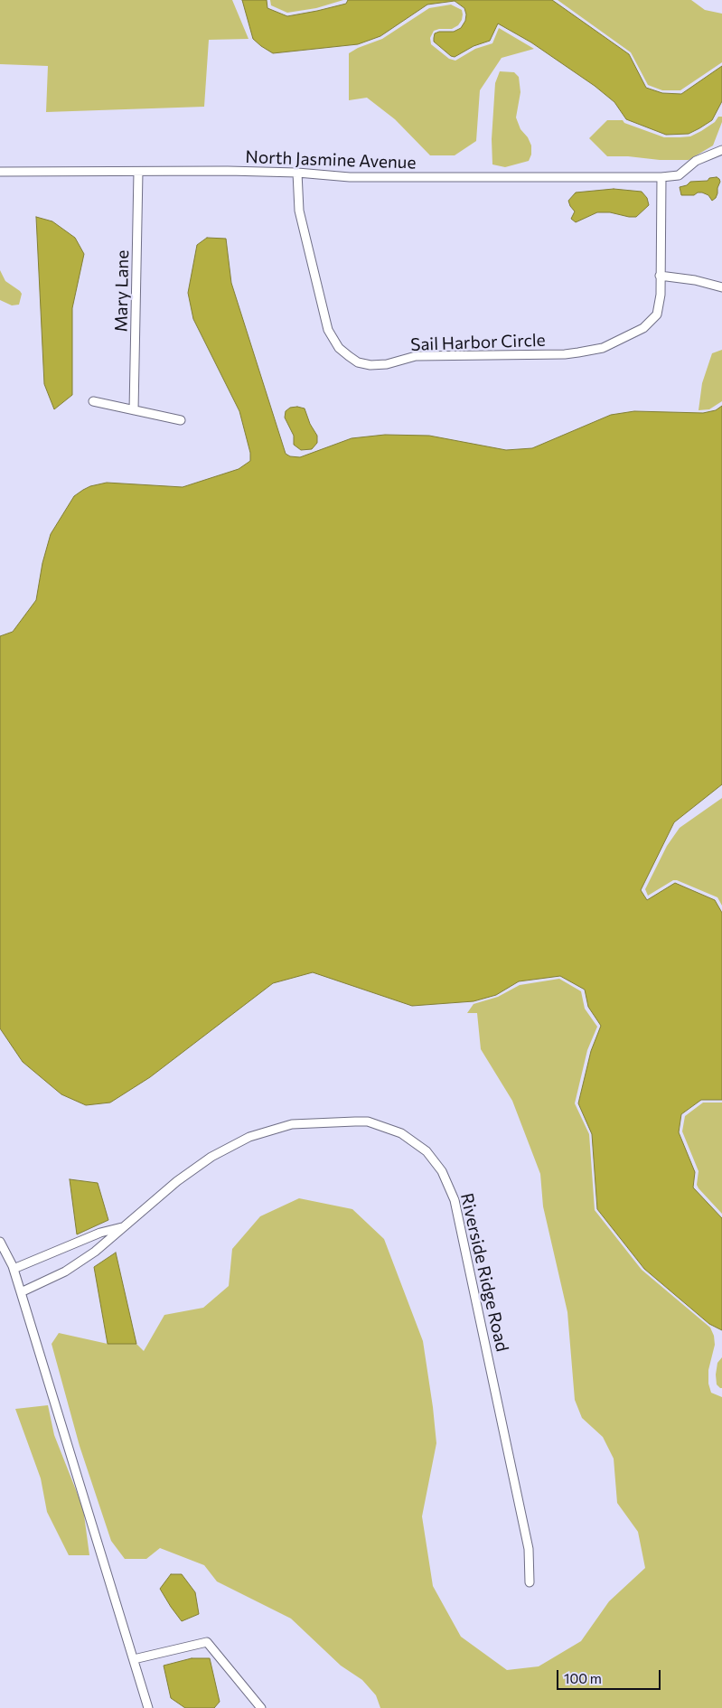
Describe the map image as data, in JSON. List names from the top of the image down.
{
  "streets": {
    "street": [
      "North Jasmine Avenue",
      "Mary Lane",
      "Sail Harbor Circle",
      "Riverside Ridge Road"
    ]
  },
  "crossings": [
    ["North Jasmine Avenue", "Mary Lane"],
    ["North Jasmine Avenue", "Sail Harbor Circle"]
  ],
  "scale_bar": "100 m"
}
